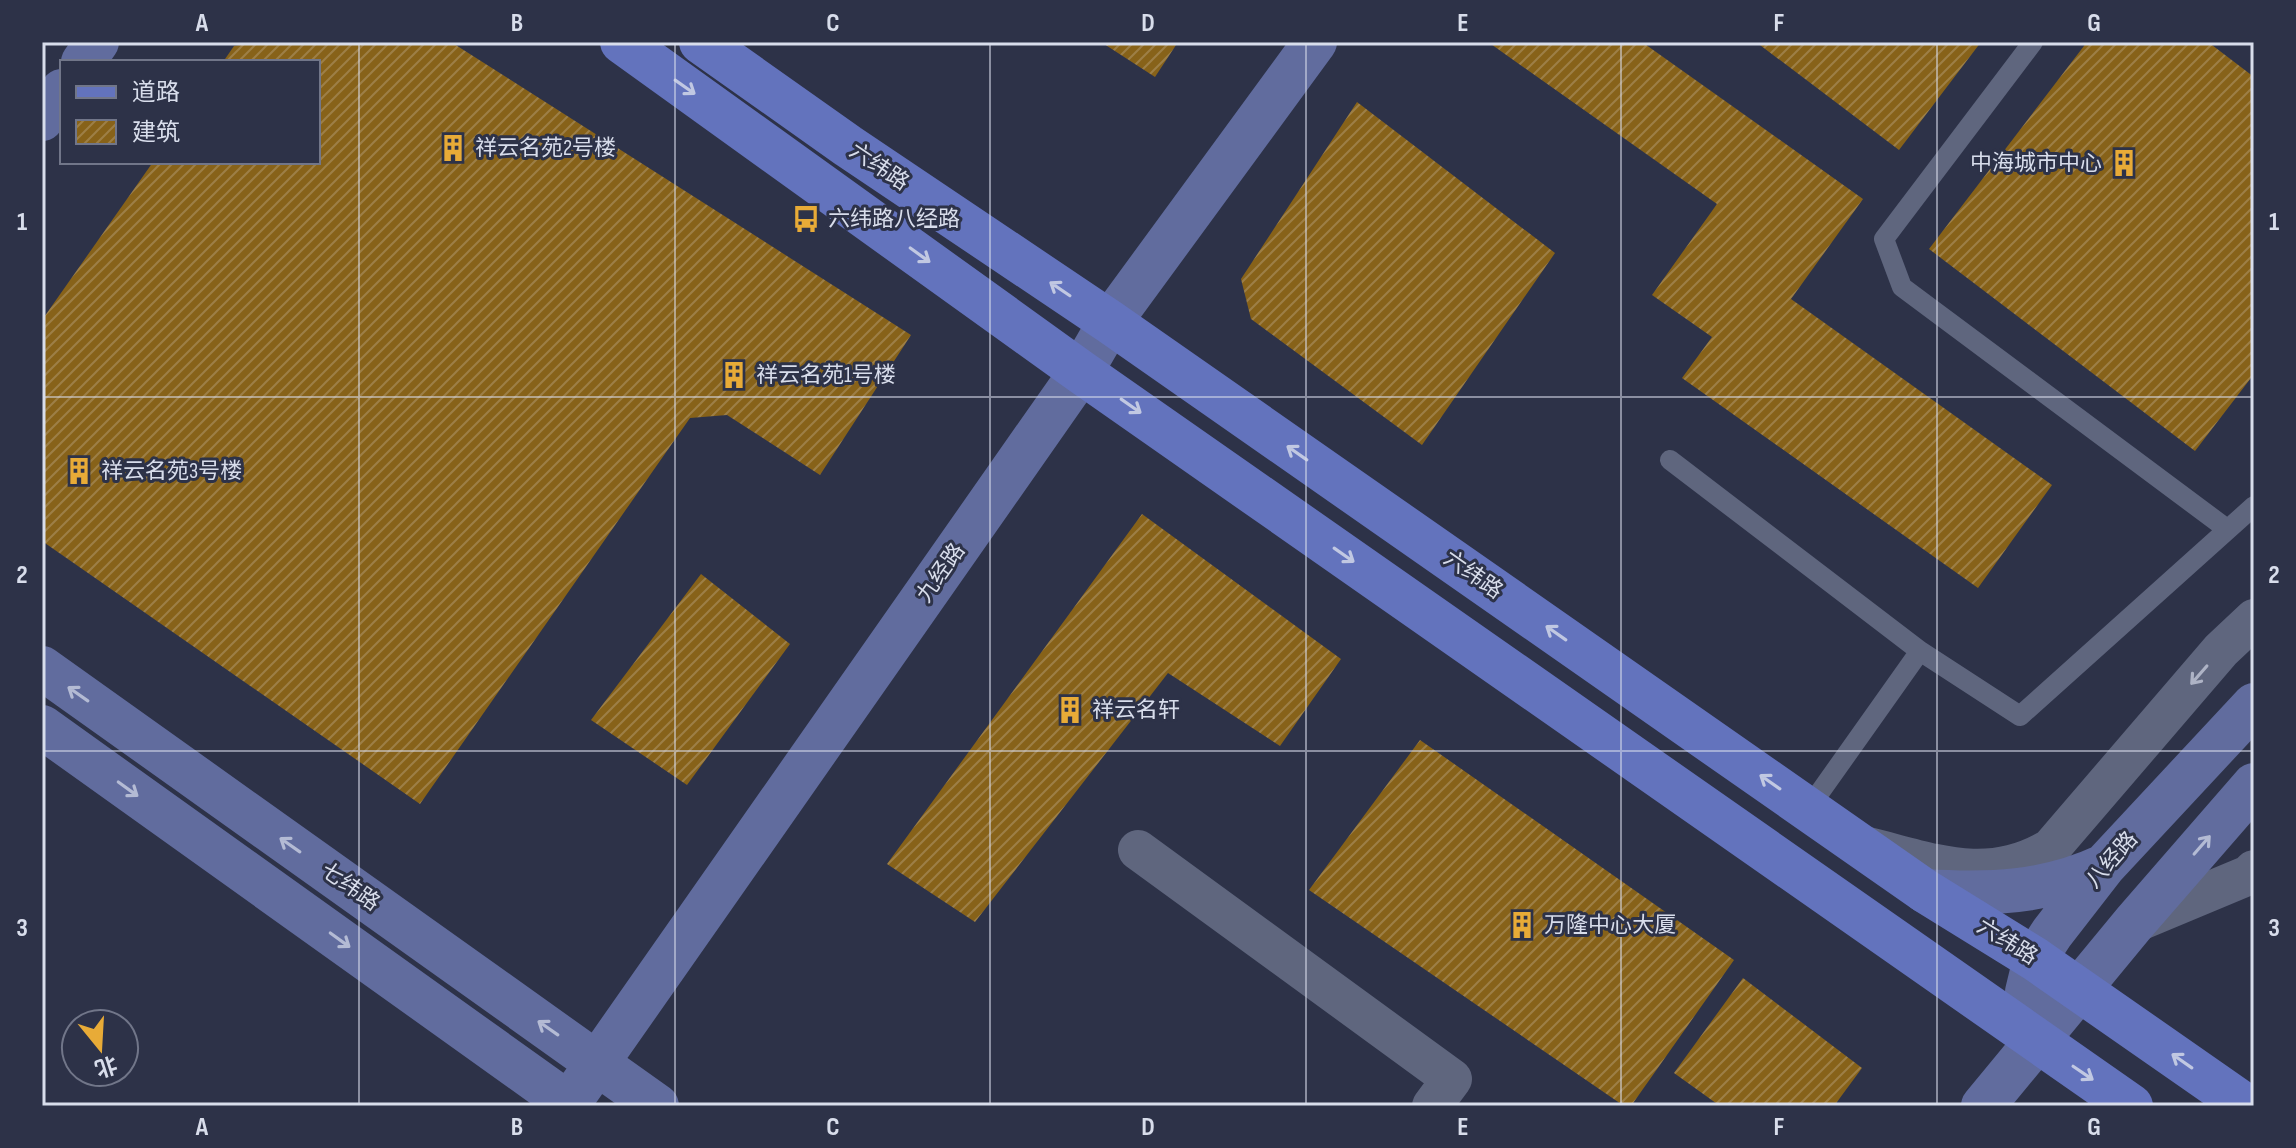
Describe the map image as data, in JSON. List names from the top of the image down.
{
  "streets": {
    "main road": ["六纬路"],
    "street": ["九经路", "八经路", "七纬路"]
  },
  "crossings": [
    ["六纬路", "九经路"],
    ["六纬路", "八经路"],
    ["九经路", "七纬路"]
  ],
  "places": {
    "building": [
      "祥云名苑2号楼",
      "中海城市中心",
      "祥云名苑1号楼",
      "祥云名苑3号楼",
      "祥云名轩",
      "万隆中心大厦"
    ],
    "bus stop": ["六纬路八经路"]
  },
  "legend": ["道路", "建筑"],
  "north": "bottom",
  "grid": {
    "columns": [
      "A",
      "B",
      "C",
      "D",
      "E",
      "F",
      "G"
    ],
    "rows": ["1", "2", "3"]
  }
}
